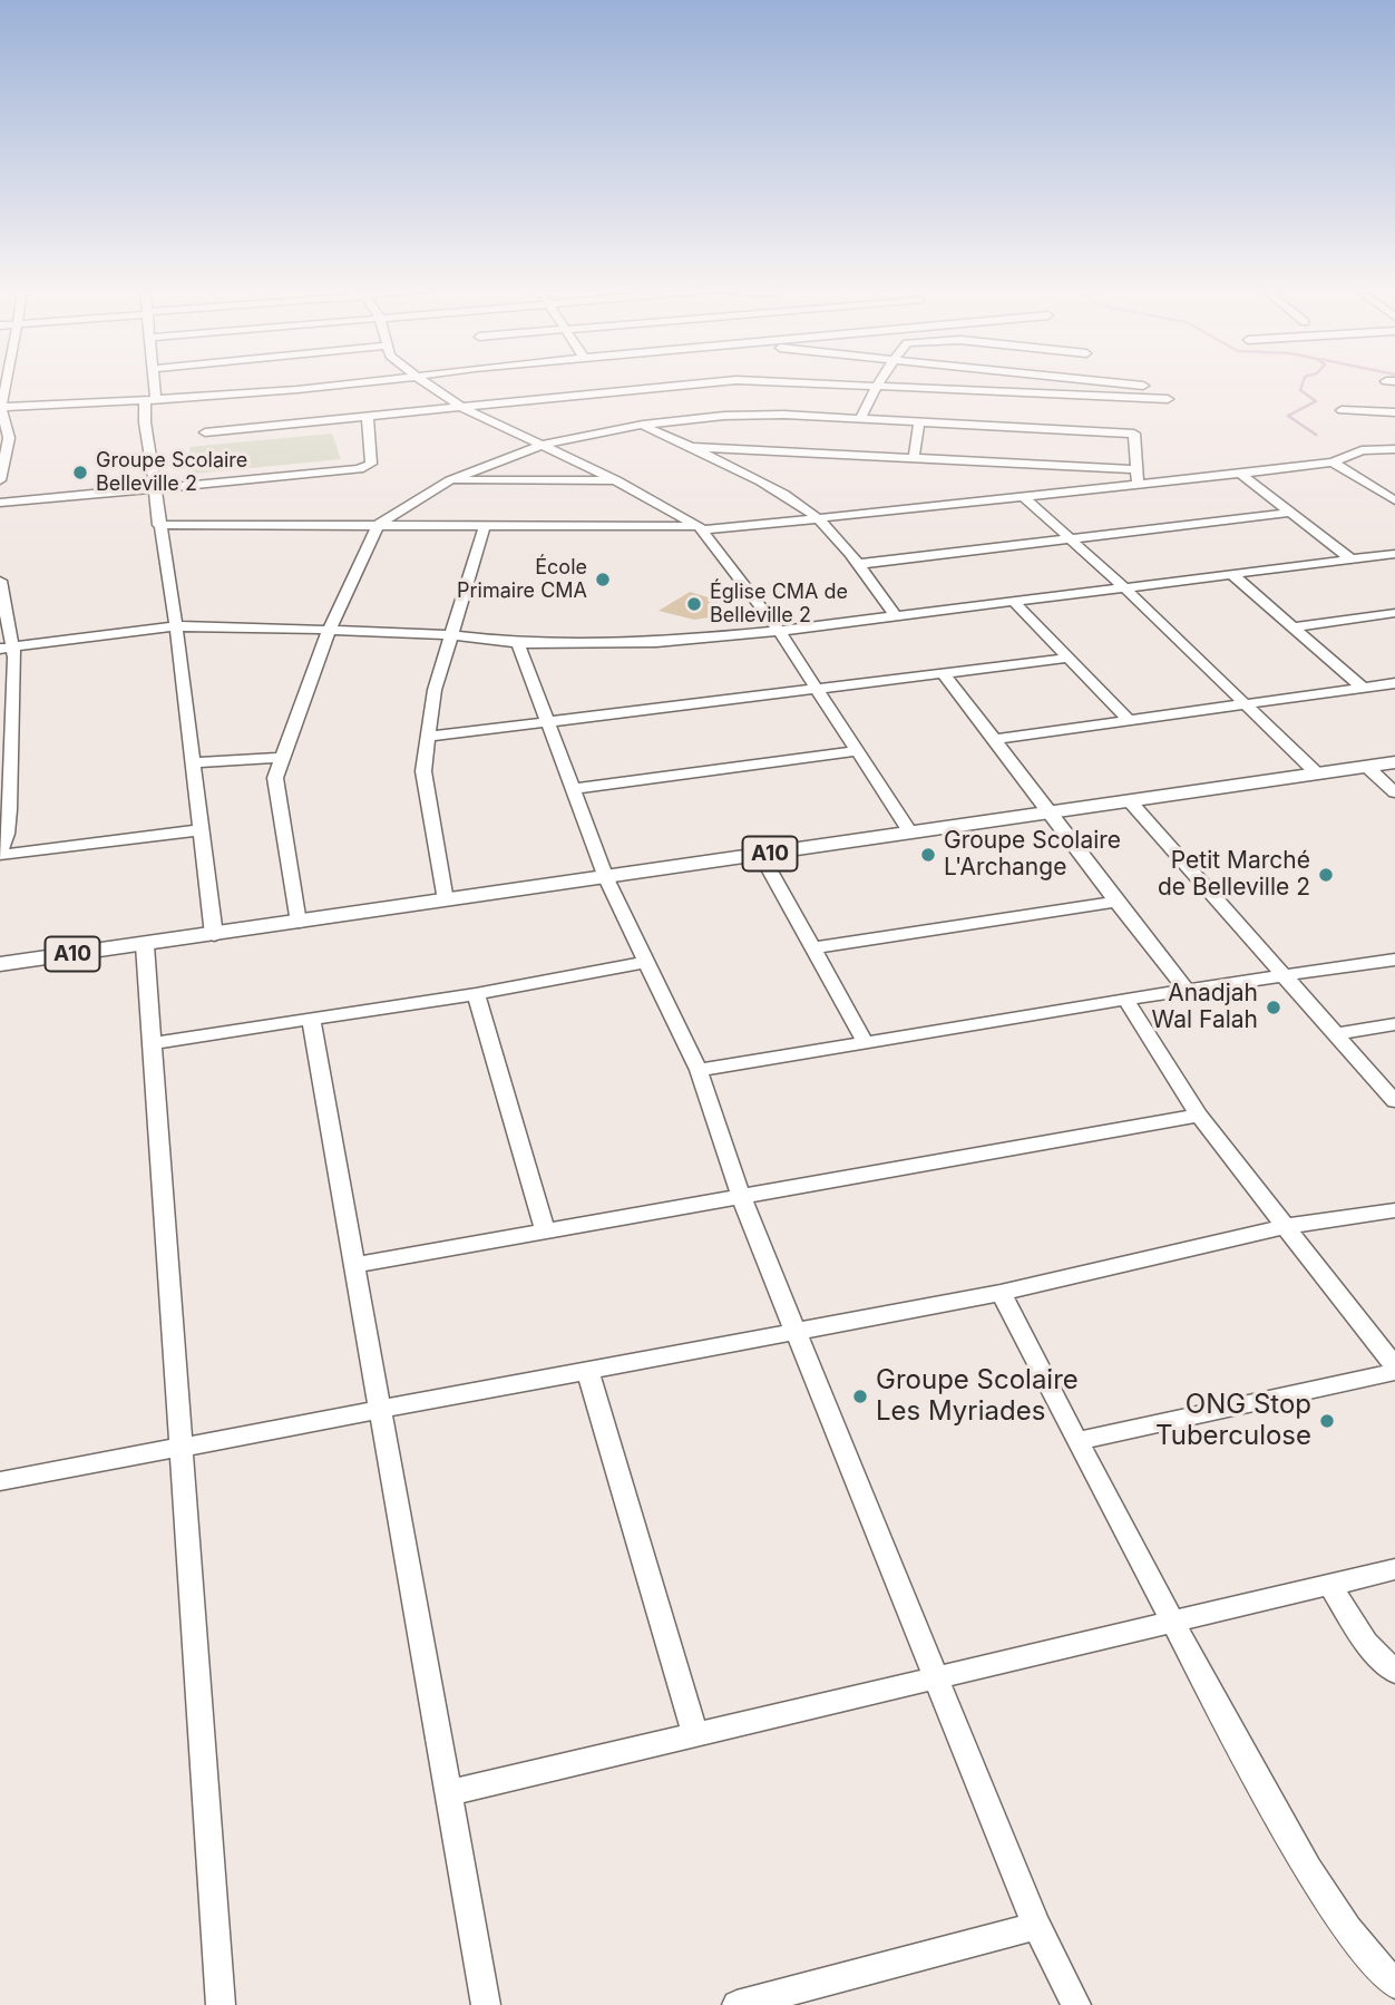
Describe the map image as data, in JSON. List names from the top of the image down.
{
  "streets": {
    "main road": ["A10"]
  },
  "places": [
    "Groupe Scolaire Belleville 2",
    "École Primaire CMA",
    "Église CMA de Belleville 2",
    "Groupe Scolaire L'Archange",
    "Petit Marché de Belleville 2",
    "Anadjah Wal Falah",
    "Groupe Scolaire Les Myriades",
    "ONG Stop Tuberculose"
  ]
}
